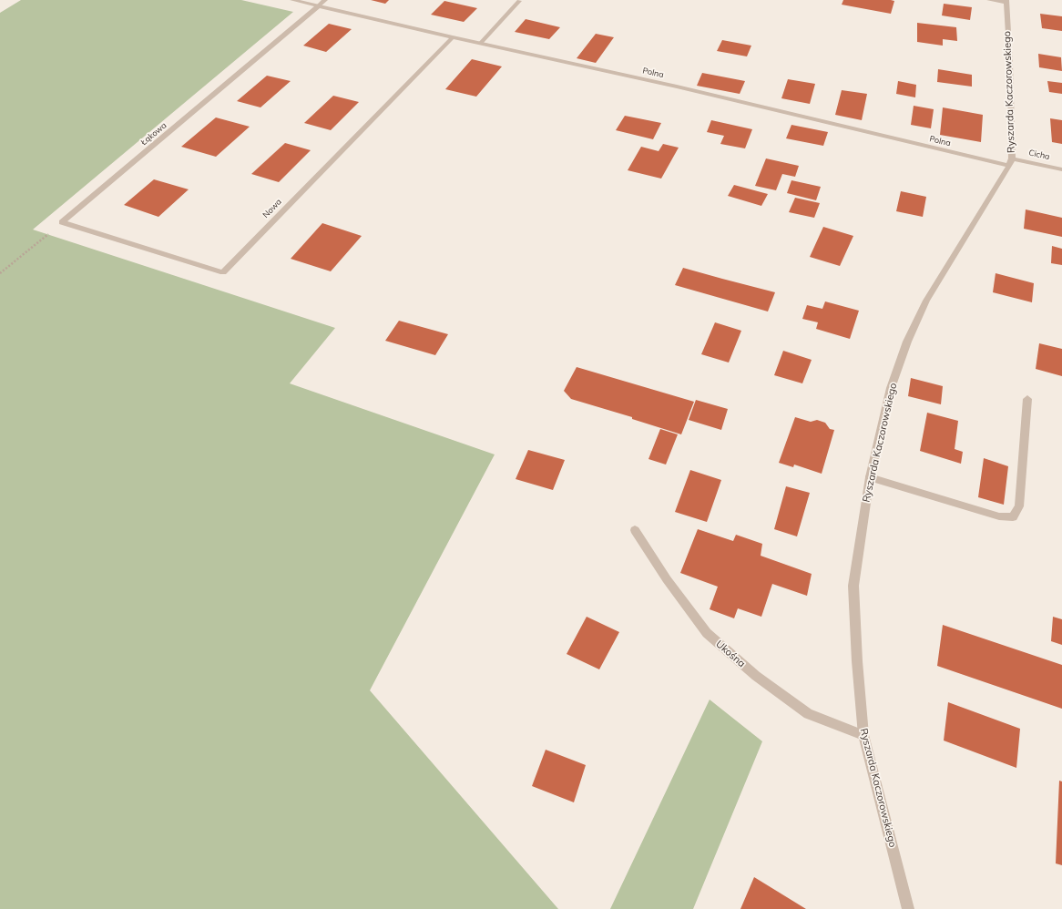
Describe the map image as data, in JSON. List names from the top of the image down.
{
  "streets": {
    "street": [
      "Polna",
      "Ryszarda Kaczorowskiego",
      "Łąkowa",
      "Cicha",
      "Nowa",
      "Ukośna"
    ]
  },
  "crossings": [
    ["Polna", "Ryszarda Kaczorowskiego"],
    ["Polna", "Łąkowa"],
    ["Polna", "Cicha"],
    ["Polna", "Nowa"],
    ["Ryszarda Kaczorowskiego", "Cicha"],
    ["Ryszarda Kaczorowskiego", "Ukośna"],
    ["Łąkowa", "Nowa"]
  ]
}
